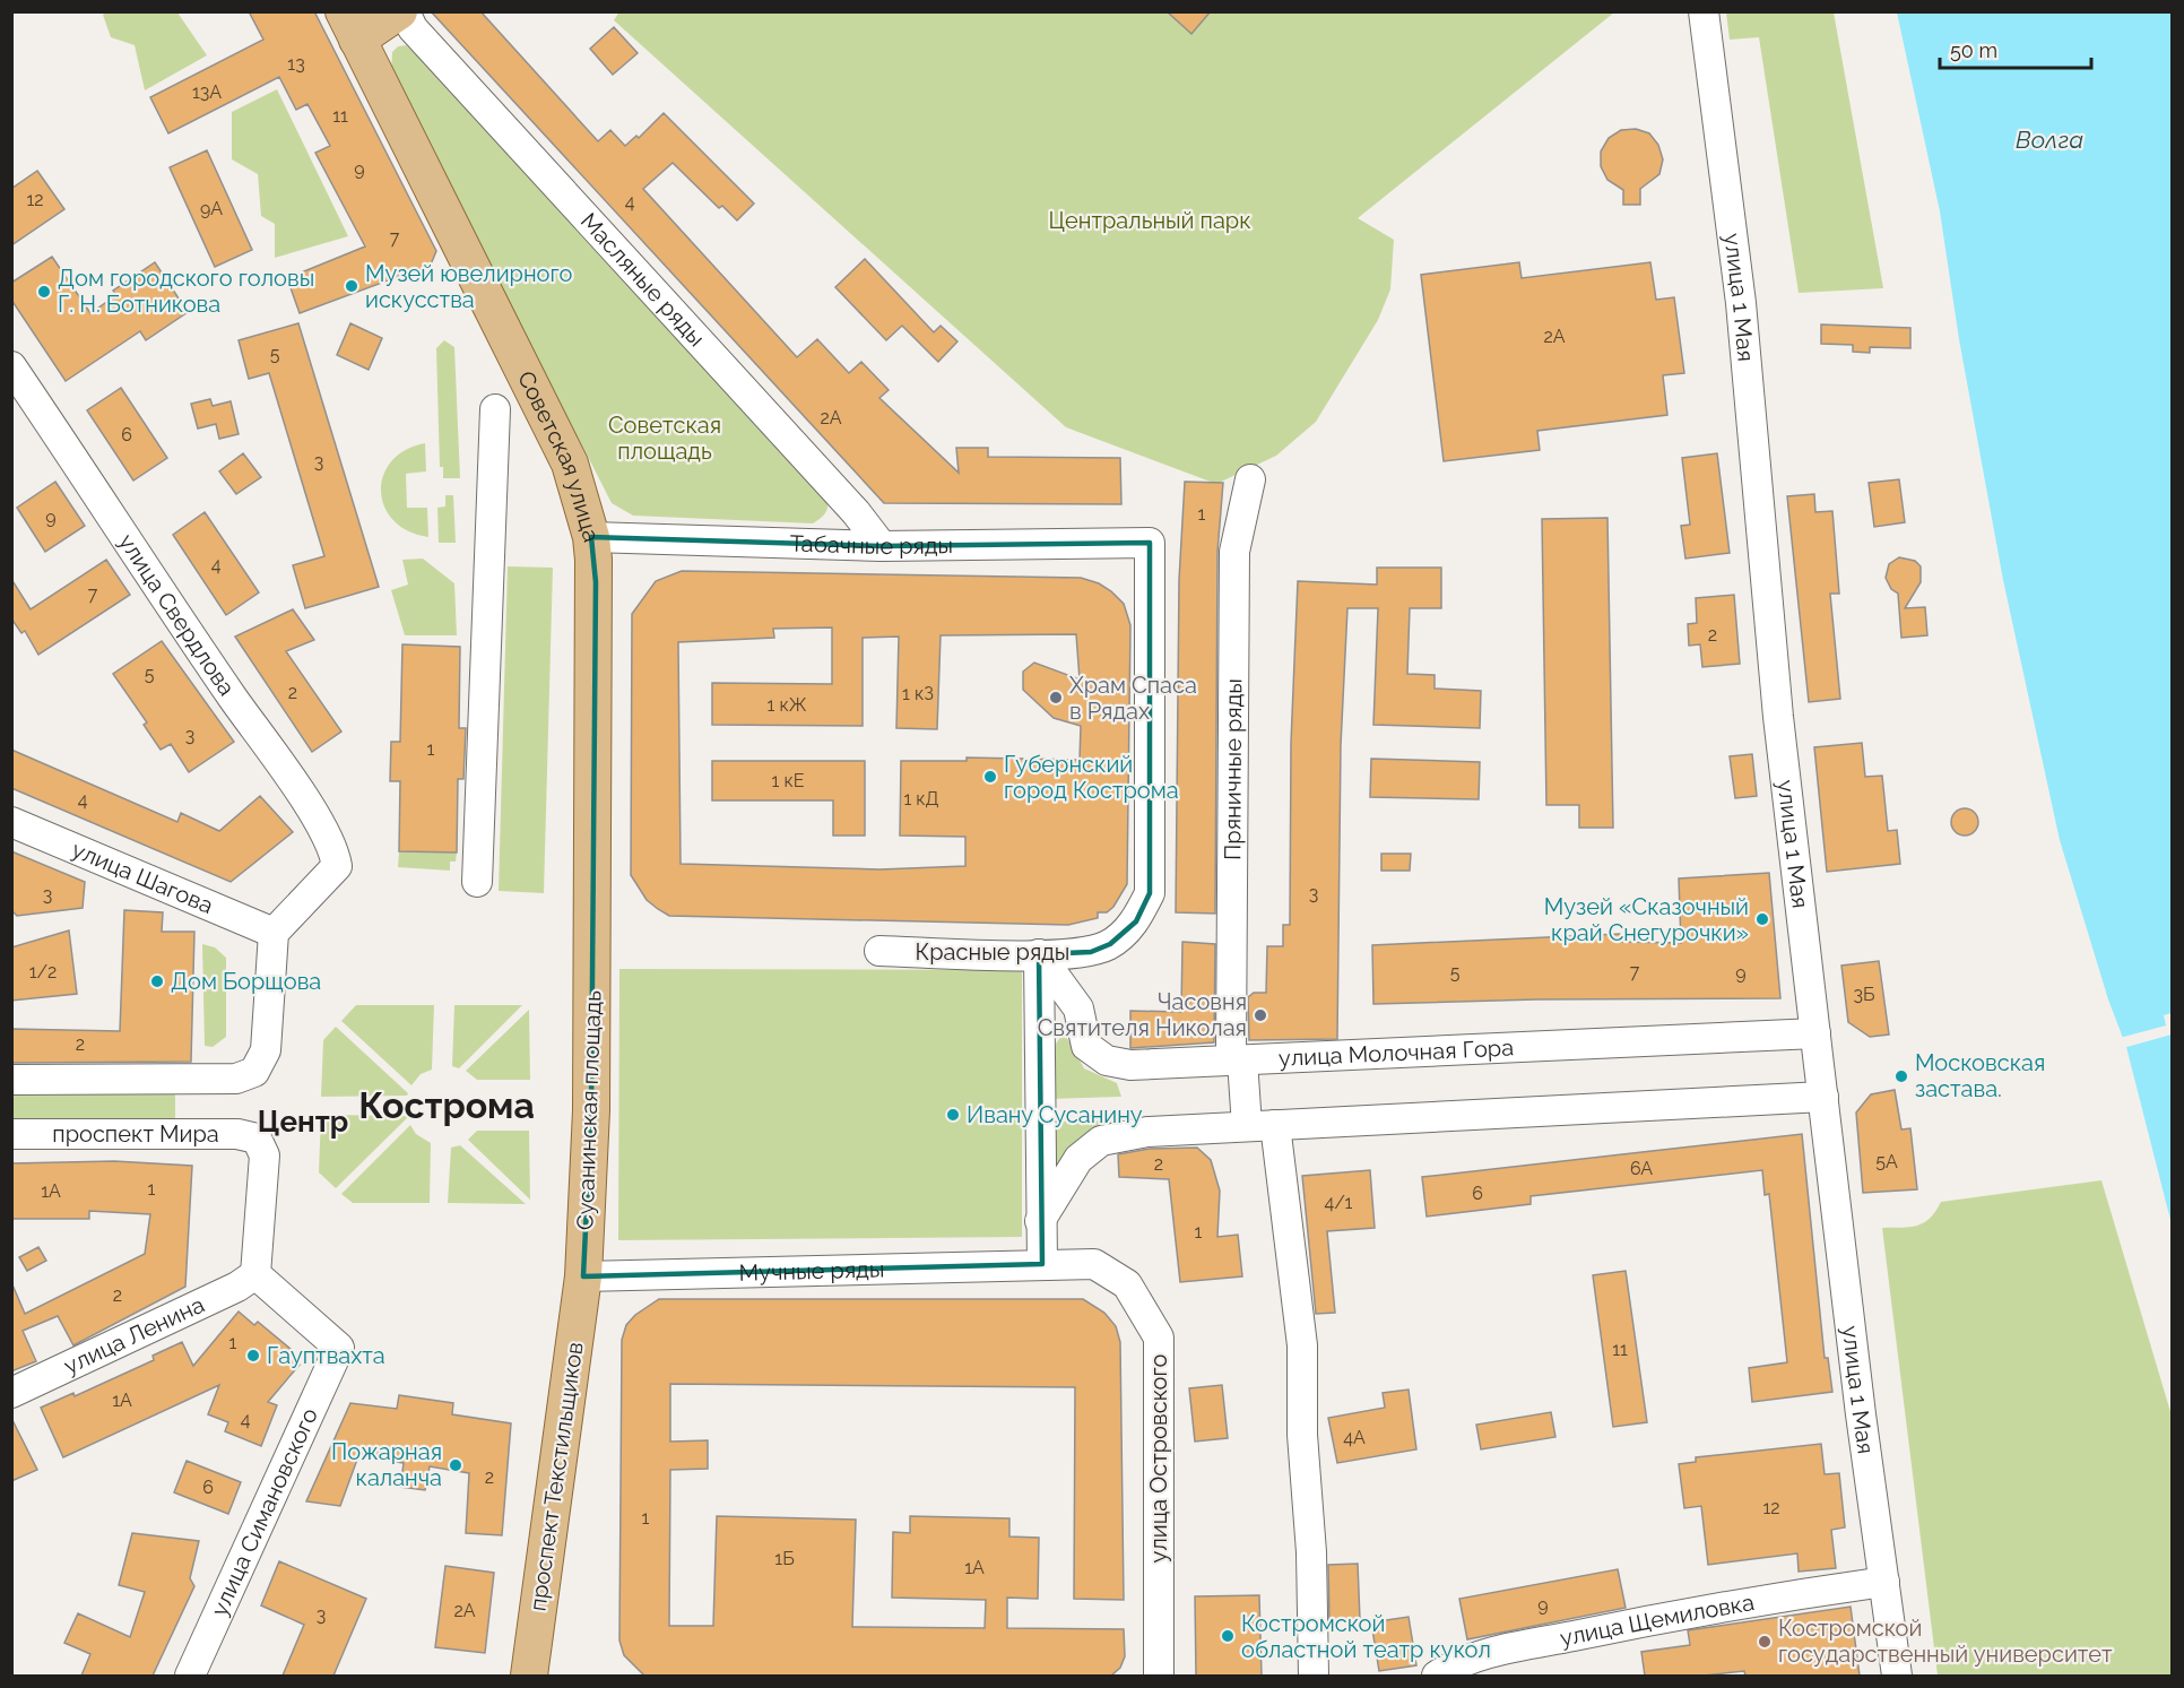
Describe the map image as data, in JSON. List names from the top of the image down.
{
  "streets": {
    "main road": ["Советская улица", "Сусанинская площадь", "проспект Текстильщиков"],
    "street": [
      "Масляные ряды",
      "улица 1 Мая",
      "Табачные ряды",
      "улица Свердлова",
      "Пряничные ряды",
      "улица Шагова",
      "Красные ряды",
      "улица Молочная Гора",
      "проспект Мира",
      "Мучные ряды",
      "улица Ленина",
      "улица Островского",
      "улица Симановского",
      "улица Щемиловка"
    ]
  },
  "crossings": [
    ["Масляные ряды", "Табачные ряды"],
    ["улица 1 Мая", "улица Молочная Гора"],
    ["улица 1 Мая", "улица Щемиловка"],
    ["Советская улица", "Табачные ряды"],
    ["Советская улица", "Сусанинская площадь"],
    ["Табачные ряды", "Красные ряды"],
    ["улица Свердлова", "улица Шагова"],
    ["Пряничные ряды", "улица Молочная Гора"],
    ["Красные ряды", "улица Молочная Гора"],
    ["Сусанинская площадь", "Мучные ряды"],
    ["Сусанинская площадь", "проспект Текстильщиков"],
    ["проспект Мира", "улица Ленина"],
    ["проспект Мира", "улица Симановского"],
    ["Мучные ряды", "улица Островского"],
    ["Мучные ряды", "проспект Текстильщиков"],
    ["улица Ленина", "улица Симановского"]
  ],
  "districts": ["Кострома", "Центр"],
  "water": ["Волга"],
  "parks": ["Центральный парк", "Советская площадь"],
  "places": [
    "Музей ювелирного искусства",
    "Дом городского головы Г. Н. Ботникова",
    "Храм Спаса в Рядах",
    "Губернский город Кострома",
    "Музей «Сказочный край Снегурочки»",
    "Дом Борщова",
    "Часовня Святителя Николая",
    "Московская застава.",
    "Ивану Сусанину",
    "Гауптвахта",
    "Пожарная каланча",
    "Костромской областной театр кукол",
    "Костромской государственный университет"
  ],
  "house_numbers": [
    "13",
    "13А",
    "11",
    "9",
    "12",
    "4",
    "9А",
    "7",
    "2А",
    "5",
    "2А",
    "6",
    "3",
    "1",
    "9",
    "4",
    "7",
    "2",
    "5",
    "2",
    "1 кЗ",
    "1 кЖ",
    "3",
    "1",
    "1 кЕ",
    "1 кД",
    "4",
    "3",
    "3",
    "1/2",
    "7",
    "5",
    "9",
    "3Б",
    "2",
    "5А",
    "2",
    "6А",
    "1",
    "1А",
    "6",
    "4/1",
    "1",
    "2",
    "1",
    "11",
    "1А",
    "4",
    "4А",
    "2",
    "6",
    "12",
    "1",
    "1Б",
    "1А",
    "9",
    "2А",
    "3"
  ],
  "scale_bar": "50 m"
}
